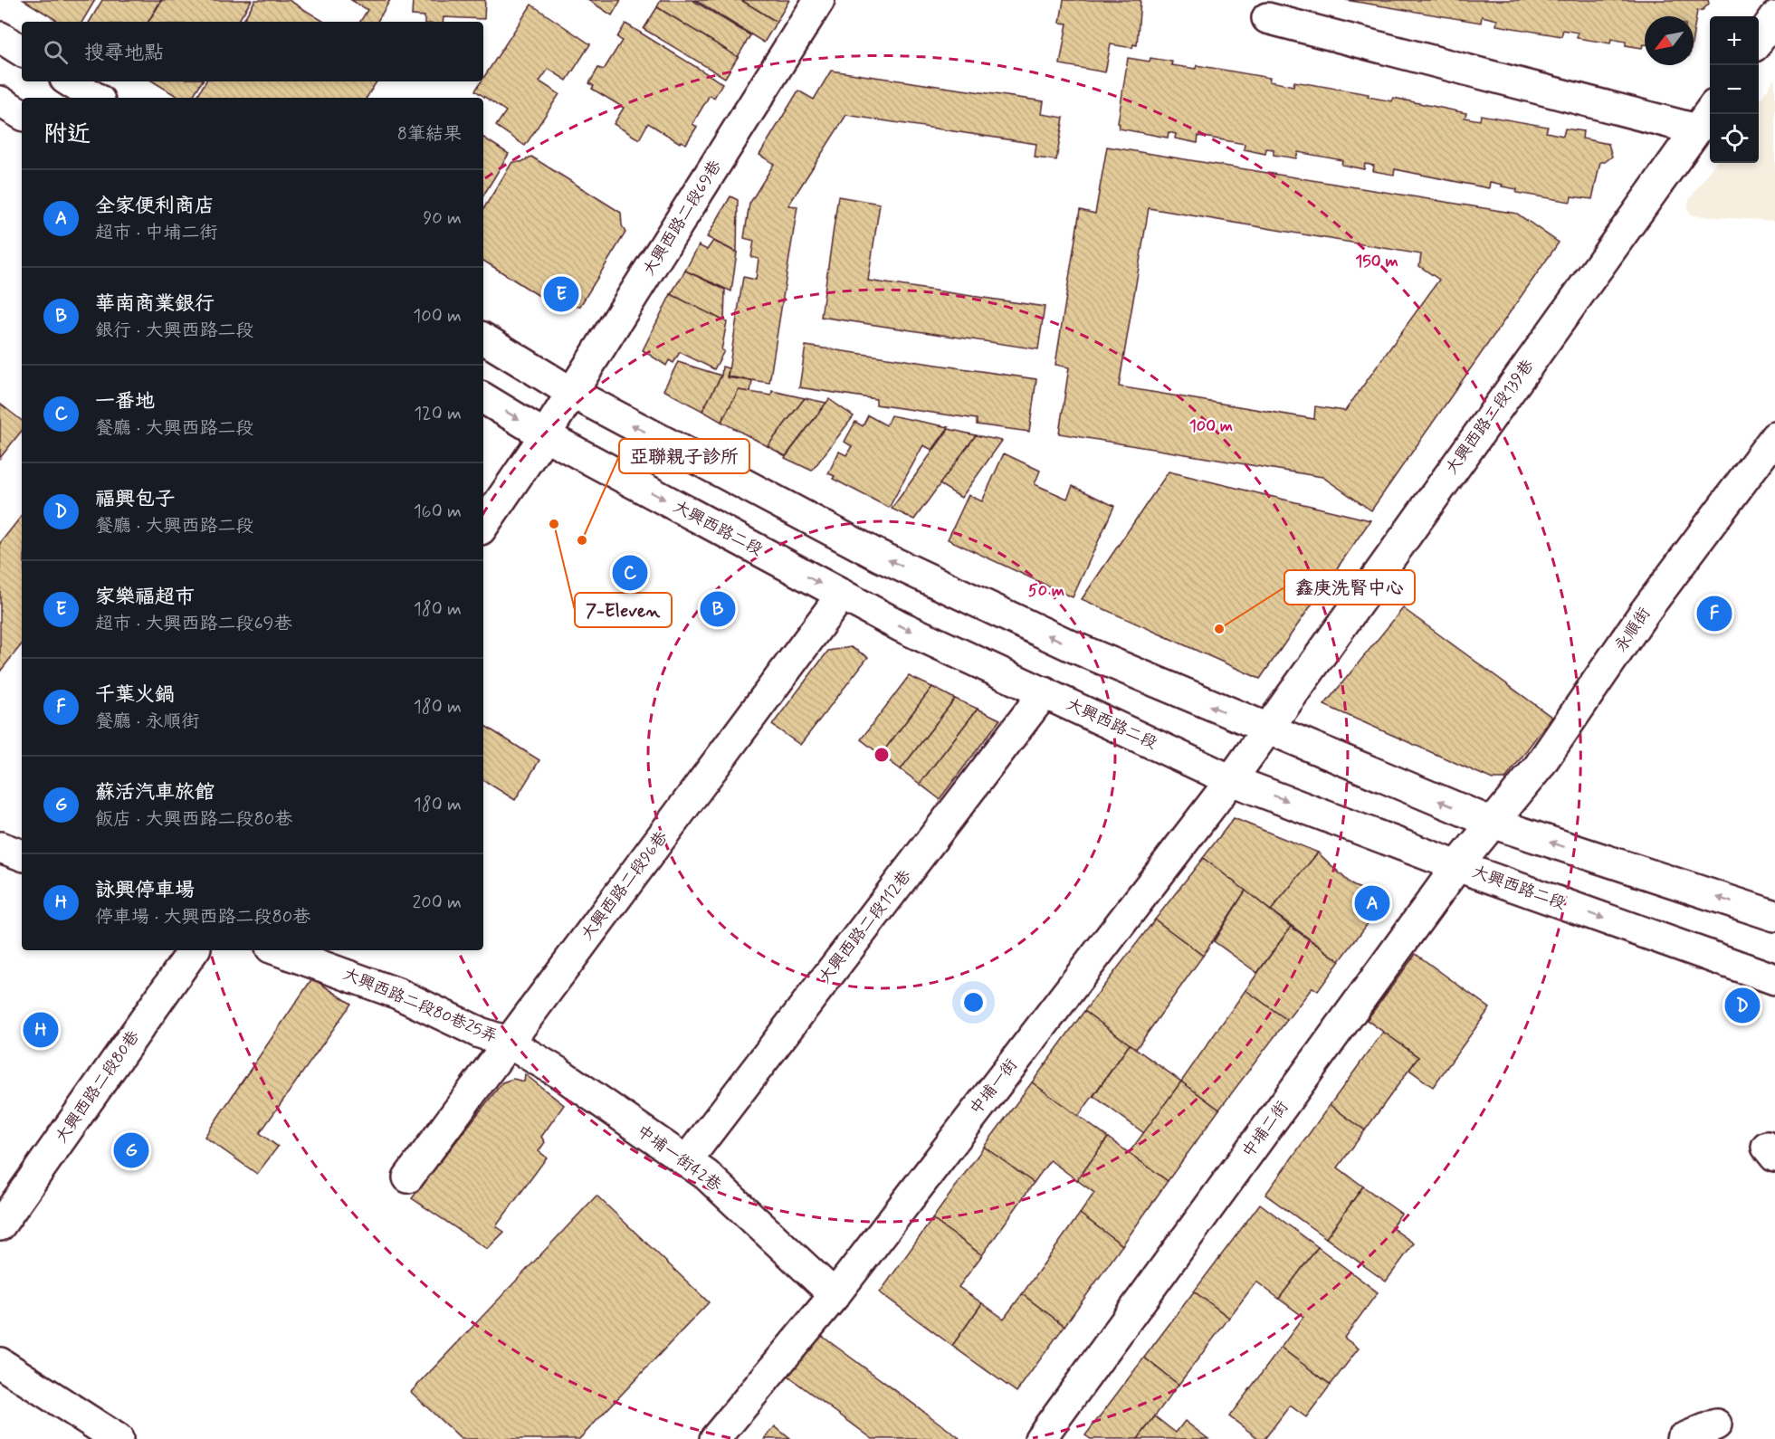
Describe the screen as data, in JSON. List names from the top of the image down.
{
  "streets": {
    "street": [
      "大興西路二段69巷",
      "大興西路二段139巷",
      "大興西路二段",
      "永順街",
      "大興西路二段96巷",
      "大興西路二段112巷",
      "大興西路二段80巷25弄",
      "大興西路二段80巷",
      "中埔一街",
      "中埔二街",
      "中埔一街42巷"
    ]
  },
  "crossings": [
    ["大興西路二段69巷", "大興西路二段"],
    ["大興西路二段139巷", "中埔一街"],
    ["大興西路二段", "大興西路二段96巷"],
    ["大興西路二段", "大興西路二段112巷"],
    ["大興西路二段", "中埔一街"],
    ["大興西路二段", "中埔二街"],
    ["永順街", "中埔二街"],
    ["大興西路二段96巷", "大興西路二段80巷25弄"],
    ["大興西路二段96巷", "中埔一街42巷"],
    ["大興西路二段112巷", "中埔一街42巷"],
    ["大興西路二段80巷25弄", "中埔一街42巷"],
    ["中埔一街", "中埔一街42巷"]
  ],
  "places": ["7-Eleven", "亞聯親子診所", "鑫庚洗腎中心"],
  "north": "bottom left",
  "page": {
    "map_buttons": ["+", "−"],
    "search": "搜尋地點",
    "heading": ["附近", "8筆結果"],
    "list": [
      {
        "mark": "A",
        "name": "全家便利商店",
        "note": "超市 · 中埔二街",
        "value": "90 m"
      },
      {
        "mark": "B",
        "name": "華南商業銀行",
        "note": "銀行 · 大興西路二段",
        "value": "100 m"
      },
      {
        "mark": "C",
        "name": "一番地",
        "note": "餐廳 · 大興西路二段",
        "value": "120 m"
      },
      {
        "mark": "D",
        "name": "福興包子",
        "note": "餐廳 · 大興西路二段",
        "value": "160 m"
      },
      {
        "mark": "E",
        "name": "家樂福超市",
        "note": "超市 · 大興西路二段69巷",
        "value": "180 m"
      },
      {
        "mark": "F",
        "name": "千葉火鍋",
        "note": "餐廳 · 永順街",
        "value": "180 m"
      },
      {
        "mark": "G",
        "name": "蘇活汽車旅館",
        "note": "飯店 · 大興西路二段80巷",
        "value": "180 m"
      },
      {
        "mark": "H",
        "name": "詠興停車場",
        "note": "停車場 · 大興西路二段80巷",
        "value": "200 m"
      }
    ],
    "pins": [
      "E",
      "C",
      "B",
      "F",
      "A",
      "D",
      "H",
      "G"
    ]
  },
  "rings": ["150 m", "100 m", "50 m"]
}
